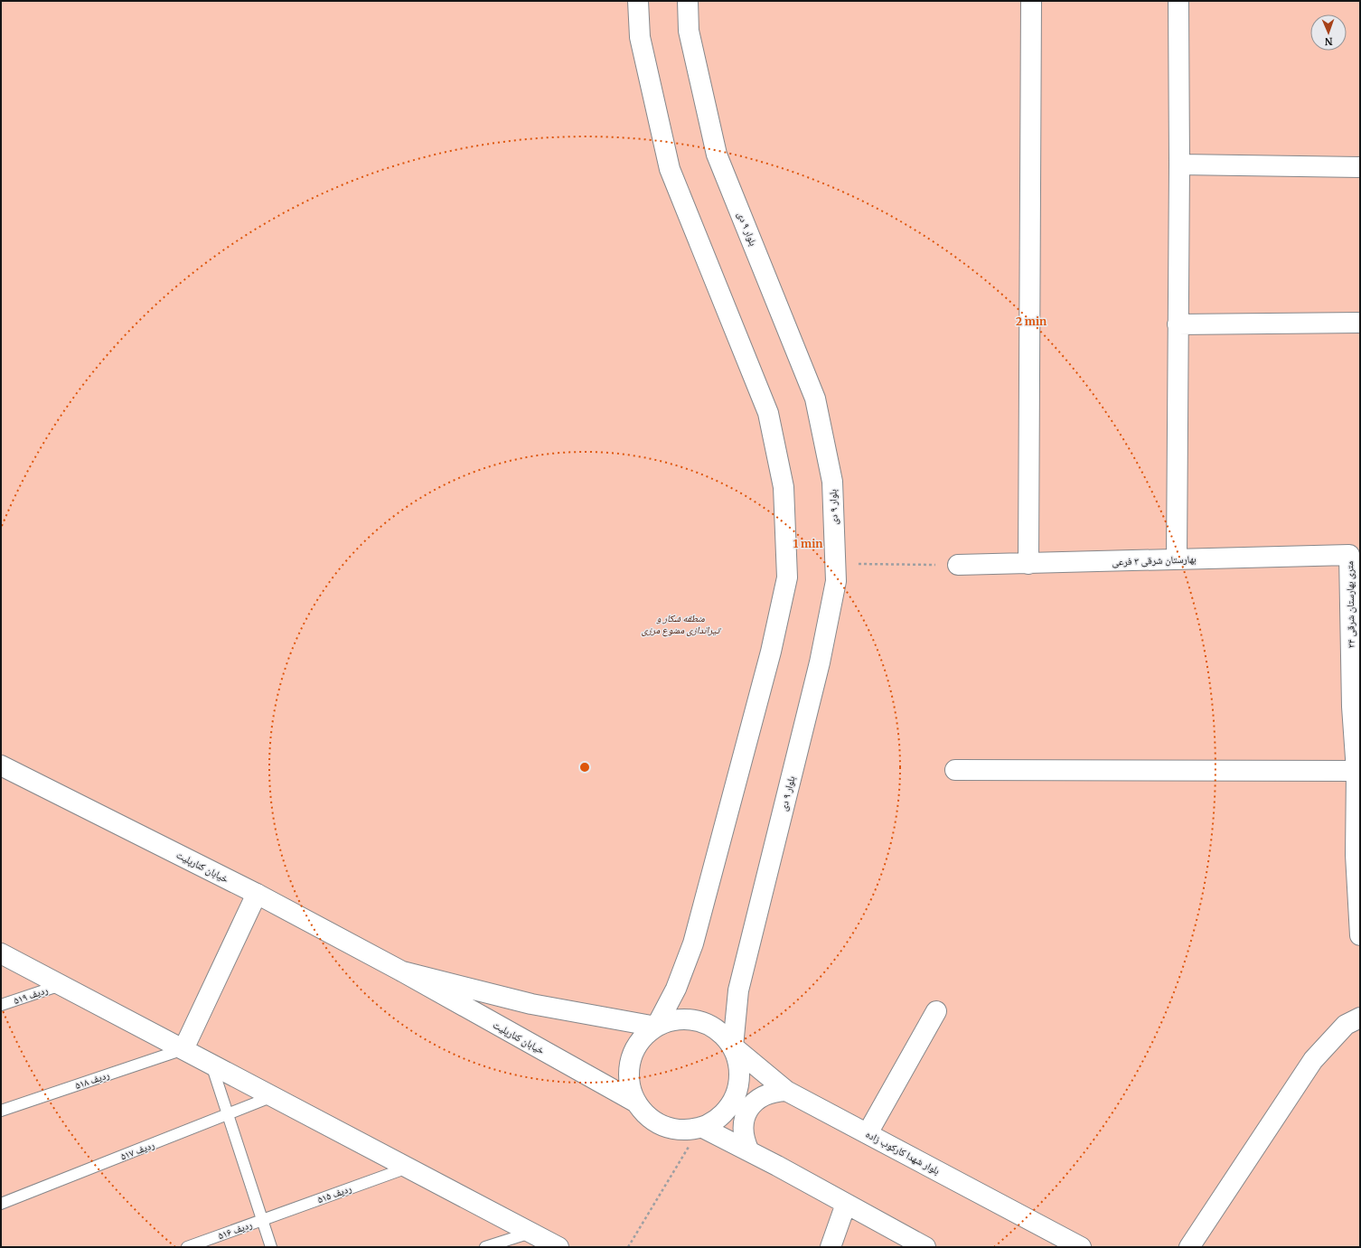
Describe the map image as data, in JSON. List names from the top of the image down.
{
  "streets": {
    "street": [
      "بلوار ۹ دی",
      "بهارستان شرقی ۳ فرعی",
      "۲۴ متری بهارستان شرقی",
      "خیابان کنارپلیت",
      "بلوار شهدا کارکوب زاده"
    ],
    "lane": [
      "ردیف ۵۱۹",
      "ردیف ۵۱۸",
      "ردیف ۵۱۷",
      "ردیف ۵۱۵",
      "ردیف ۵۱۶"
    ]
  },
  "crossings": [
    ["بلوار ۹ دی", "خیابان کنارپلیت"],
    ["بلوار ۹ دی", "بلوار شهدا کارکوب زاده"],
    ["بهارستان شرقی ۳ فرعی", "۲۴ متری بهارستان شرقی"],
    ["خیابان کنارپلیت", "بلوار شهدا کارکوب زاده"],
    ["ردیف ۵۱۵", "ردیف ۵۱۶"]
  ],
  "parks": ["منطقه شکار و تیراندازی ممنوع مرزی"],
  "north": "bottom",
  "rings": ["2 min", "1 min"]
}
